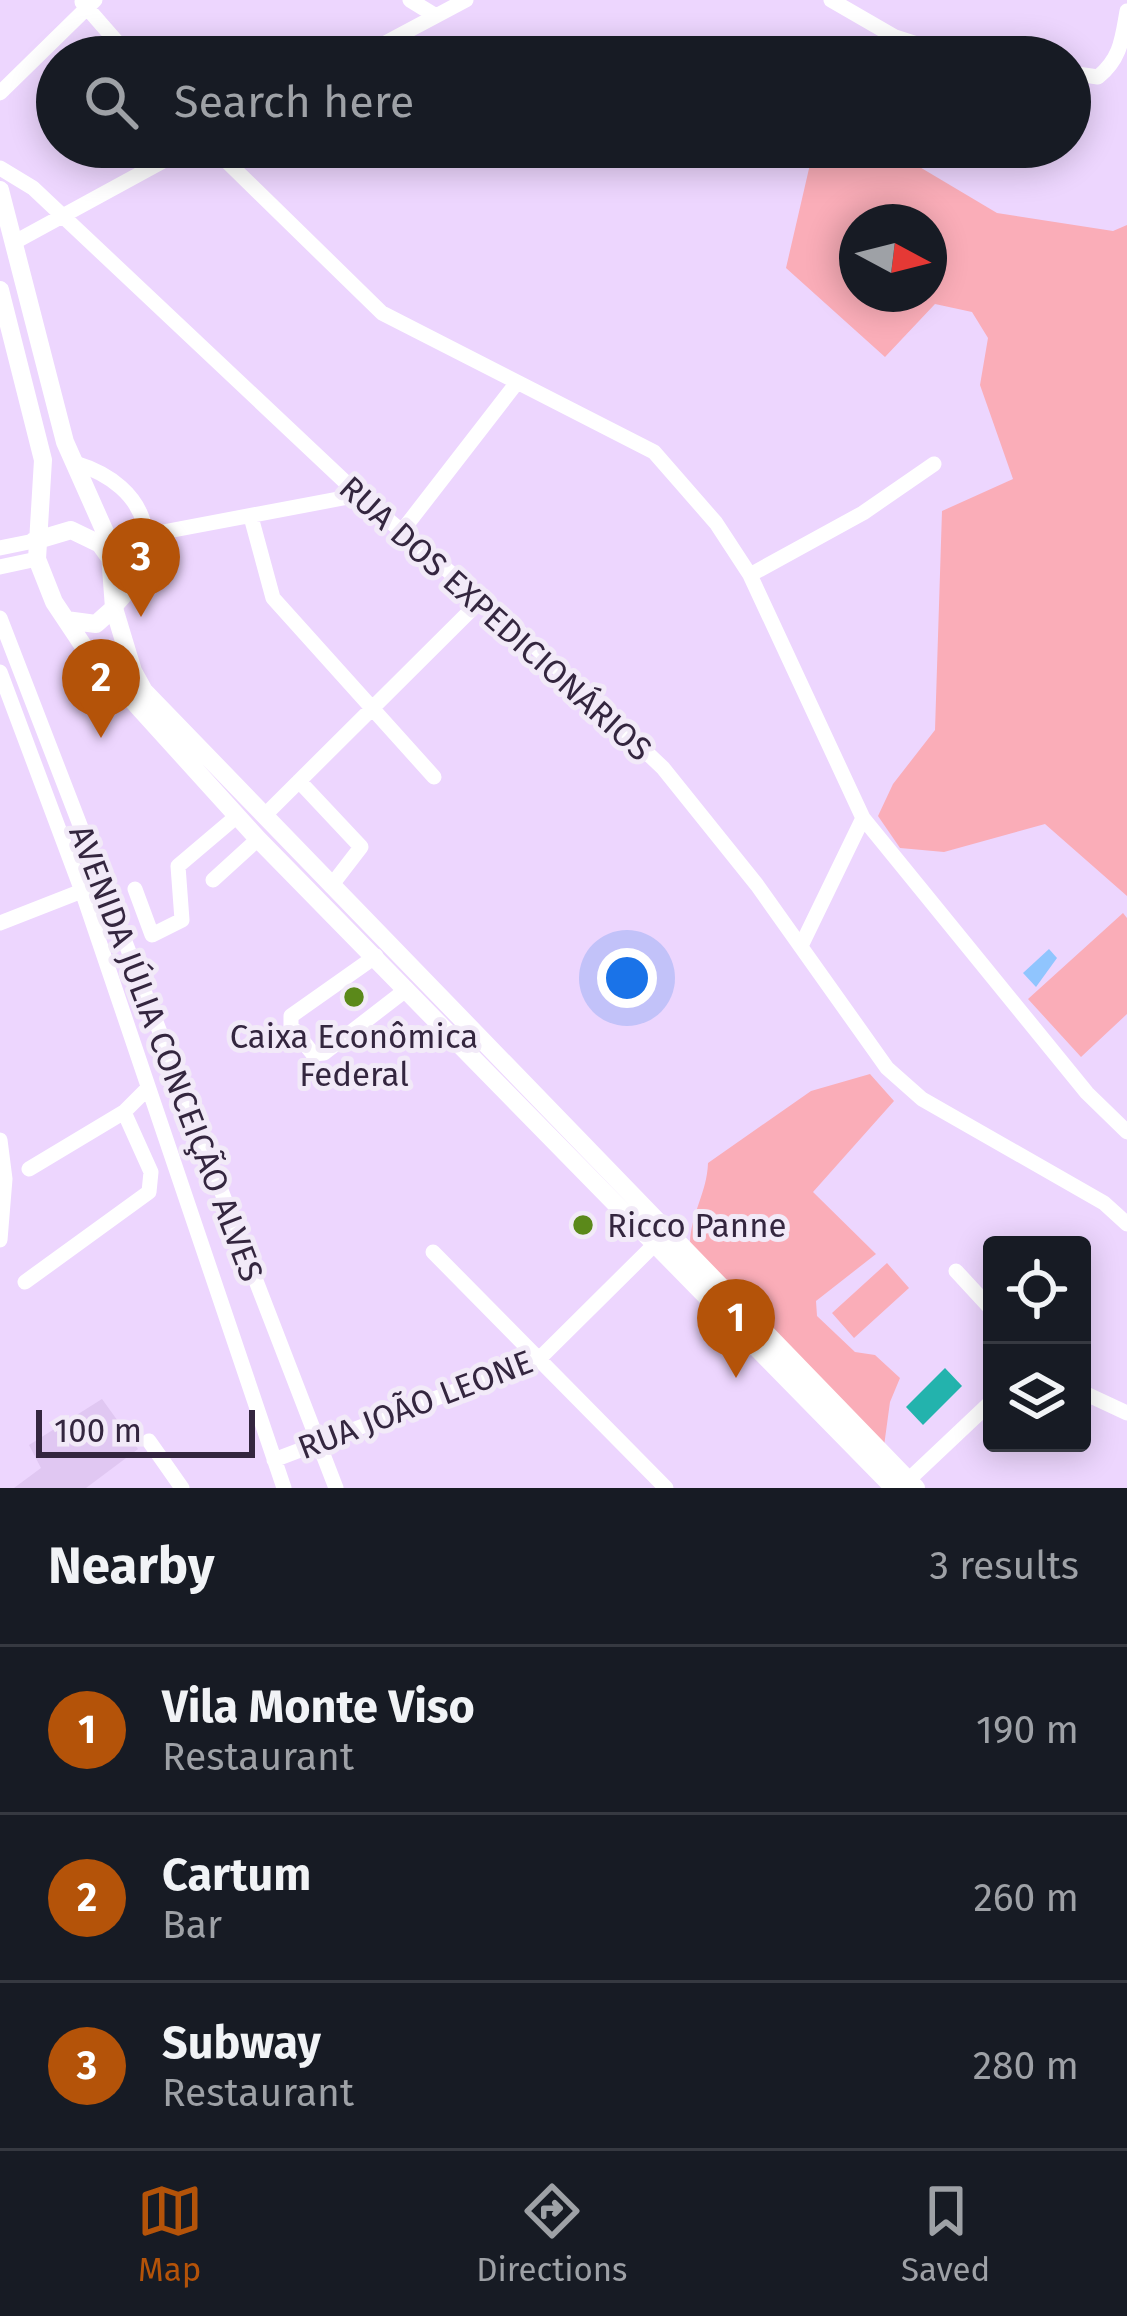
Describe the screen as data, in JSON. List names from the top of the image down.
{
  "streets": {
    "street": ["RUA DOS EXPEDICIONÁRIOS", "AVENIDA JÚLIA CONCEIÇÃO ALVES", "RUA JOÃO LEONE"]
  },
  "crossings": [
    ["AVENIDA JÚLIA CONCEIÇÃO ALVES", "RUA JOÃO LEONE"]
  ],
  "places": ["Caixa Econômica Federal", "Ricco Panne"],
  "scale_bar": "100 m",
  "north": "right",
  "page": {
    "search": "Search here",
    "pins": ["3", "2", "1"],
    "scale": "100 m",
    "heading": ["Nearby", "3 results"],
    "list": [
      {
        "mark": "1",
        "name": "Vila Monte Viso",
        "note": "Restaurant",
        "value": "190 m"
      },
      {
        "mark": "2",
        "name": "Cartum",
        "note": "Bar",
        "value": "260 m"
      },
      {
        "mark": "3",
        "name": "Subway",
        "note": "Restaurant",
        "value": "280 m"
      }
    ],
    "nav": ["Map", "Directions", "Saved"]
  }
}
